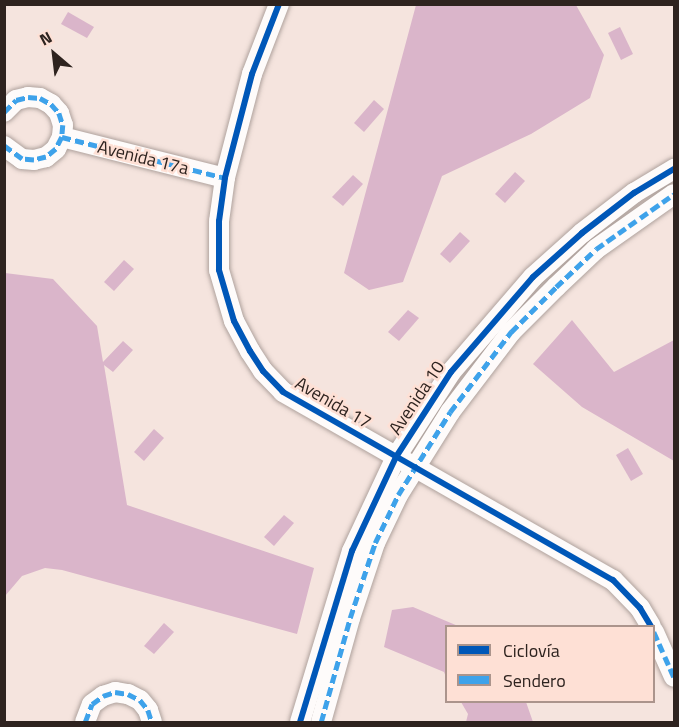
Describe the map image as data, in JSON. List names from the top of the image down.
{
  "streets": {
    "street": ["Avenida 17a", "Avenida 10", "Avenida 17"]
  },
  "crossings": [
    ["Avenida 17a", "Avenida 17"],
    ["Avenida 10", "Avenida 17"]
  ],
  "legend": ["Ciclovía", "Sendero"],
  "north": "top left"
}
